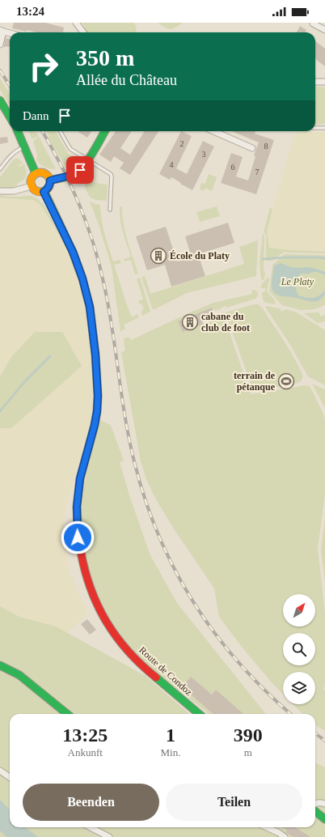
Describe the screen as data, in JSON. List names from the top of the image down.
{
  "streets": {
    "main road": ["Route de Condoz"]
  },
  "parks": ["Le Platy"],
  "places": {
    "building": ["École du Platy", "cabane du club de foot"],
    "sports": ["terrain de pétanque"]
  },
  "house_numbers": [
    "2",
    "8",
    "3",
    "4",
    "6",
    "7"
  ],
  "north": "top right",
  "page": {
    "status": "13:24",
    "turn": ["350 m", "Allée du Château"],
    "then": "Dann",
    "eta": [
      "13:25",
      "Ankunft",
      "1",
      "Min.",
      "390",
      "m"
    ],
    "buttons": ["Beenden", "Teilen"]
  }
}
